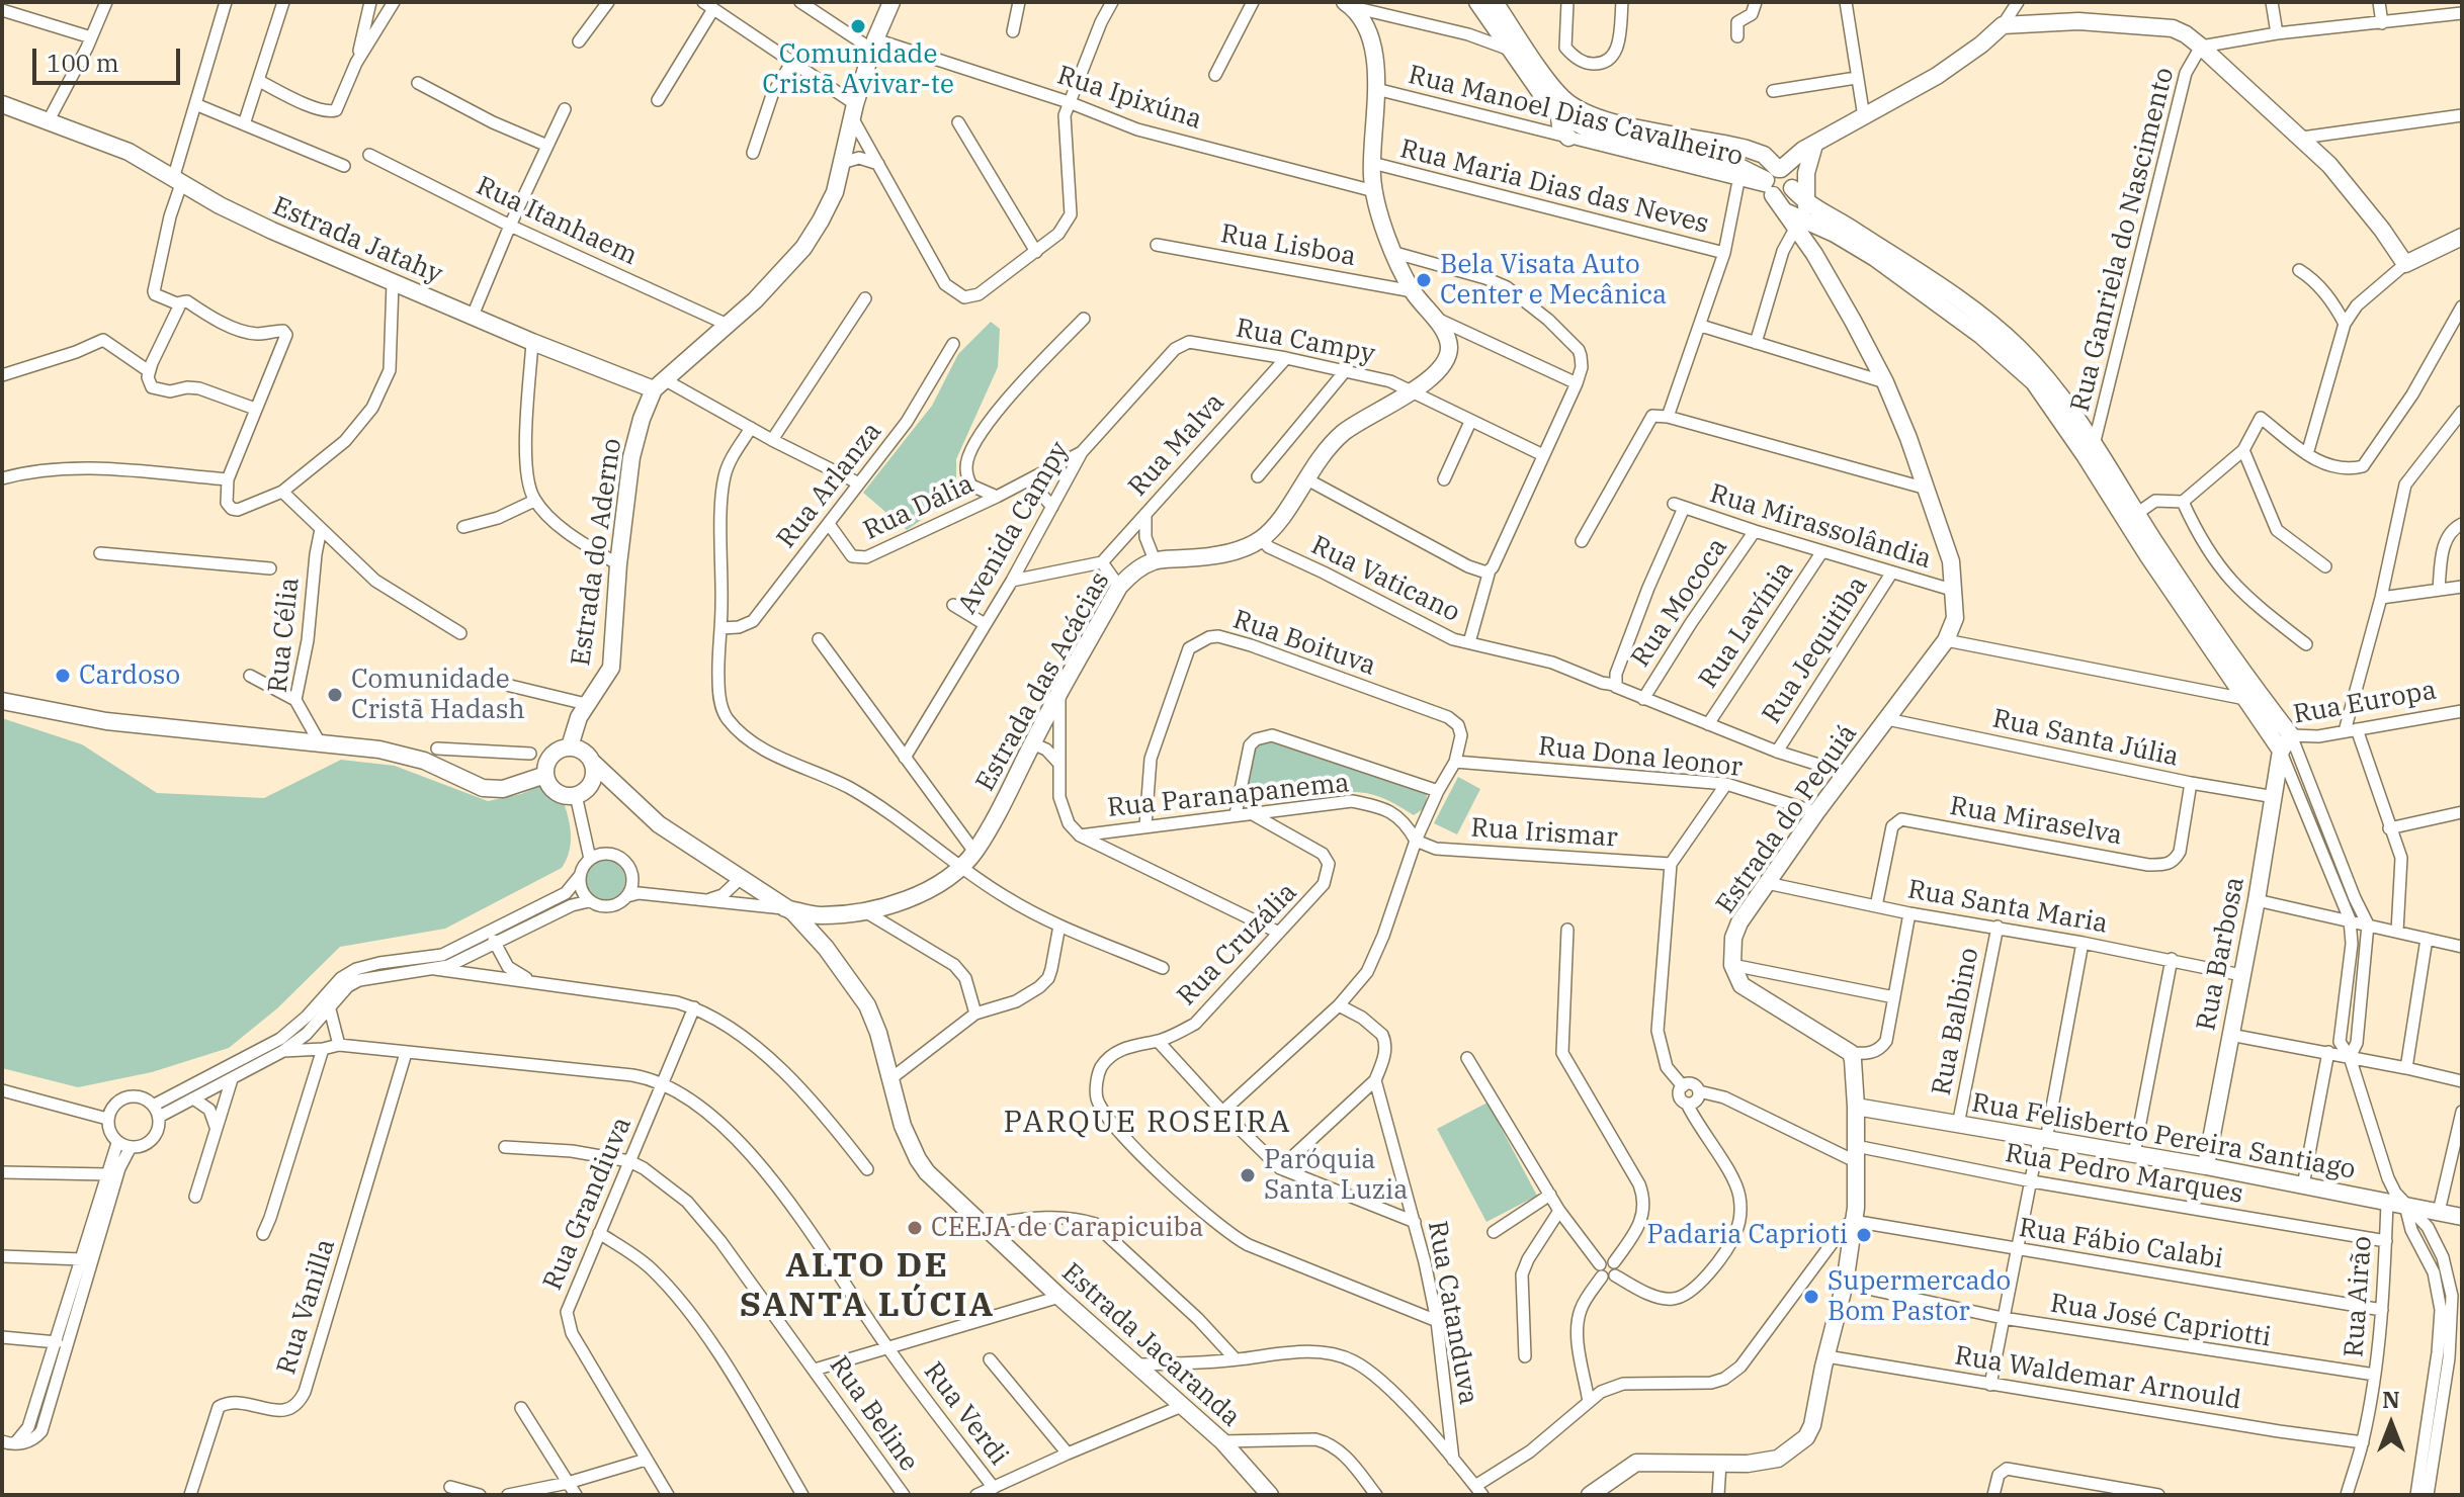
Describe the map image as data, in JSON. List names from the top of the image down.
{
  "streets": {
    "main road": [
      "Estrada Jatahy",
      "Estrada do Aderno",
      "Estrada das Acácias",
      "Rua Europa",
      "Estrada do Pequiá",
      "Rua Barbosa",
      "Rua Felisberto Pereira Santiago",
      "Estrada Jacaranda"
    ],
    "street": [
      "Rua Ipixúna",
      "Rua Manoel Dias Cavalheiro",
      "Rua Maria Dias das Neves",
      "Rua Itanhaem",
      "Rua Ganriela do Nascimento",
      "Rua Lisboa",
      "Rua Campy",
      "Rua Malva",
      "Rua Arlanza",
      "Rua Dália",
      "Rua Mirassolândia",
      "Avenida Campy",
      "Rua Vaticano",
      "Rua Mococa",
      "Rua Lavínia",
      "Rua Célia",
      "Rua Boituva",
      "Rua Jequitiba",
      "Rua Santa Júlia",
      "Rua Dona leonor",
      "Rua Paranapanema",
      "Rua Miraselva",
      "Rua Irismar",
      "Rua Santa Maria",
      "Rua Cruzália",
      "Rua Balbino",
      "Rua Pedro Marques",
      "Rua Grandiuva",
      "Rua Fábio Calabi",
      "Rua Airão",
      "Rua Vanilla",
      "Rua Catanduva",
      "Rua José Capriotti",
      "Rua Waldemar Arnould",
      "Rua Beline",
      "Rua Verdi"
    ]
  },
  "crossings": [
    ["Rua Ipixúna", "Estrada do Aderno"],
    ["Rua Itanhaem", "Estrada do Aderno"],
    ["Estrada Jatahy", "Estrada do Aderno"],
    ["Rua Campy", "Rua Malva"],
    ["Rua Campy", "Avenida Campy"],
    ["Rua Arlanza", "Rua Dália"],
    ["Rua Dália", "Avenida Campy"],
    ["Rua Mirassolândia", "Rua Vaticano"],
    ["Rua Mirassolândia", "Rua Mococa"],
    ["Rua Mirassolândia", "Rua Lavínia"],
    ["Rua Mirassolândia", "Rua Jequitiba"],
    ["Rua Mirassolândia", "Estrada do Pequiá"],
    ["Rua Vaticano", "Rua Mococa"],
    ["Rua Vaticano", "Rua Lavínia"],
    ["Rua Vaticano", "Rua Jequitiba"],
    ["Rua Vaticano", "Estrada do Pequiá"],
    ["Rua Boituva", "Rua Dona leonor"],
    ["Rua Boituva", "Rua Paranapanema"],
    ["Rua Boituva", "Rua Irismar"],
    ["Estrada das Acácias", "Estrada Jacaranda"],
    ["Rua Europa", "Rua Barbosa"],
    ["Rua Santa Júlia", "Estrada do Pequiá"],
    ["Rua Santa Júlia", "Rua Miraselva"],
    ["Rua Santa Júlia", "Rua Barbosa"],
    ["Rua Dona leonor", "Estrada do Pequiá"],
    ["Rua Paranapanema", "Rua Irismar"],
    ["Rua Paranapanema", "Rua Cruzália"],
    ["Estrada do Pequiá", "Rua Santa Maria"],
    ["Rua Miraselva", "Rua Santa Maria"],
    ["Rua Santa Maria", "Rua Barbosa"],
    ["Rua Santa Maria", "Rua Balbino"],
    ["Rua Cruzália", "Rua Catanduva"],
    ["Rua Barbosa", "Rua Felisberto Pereira Santiago"],
    ["Rua Balbino", "Rua Felisberto Pereira Santiago"],
    ["Rua Felisberto Pereira Santiago", "Rua Airão"],
    ["Rua Pedro Marques", "Rua Airão"],
    ["Rua Grandiuva", "Rua Beline"],
    ["Rua Grandiuva", "Rua Verdi"],
    ["Rua Fábio Calabi", "Rua Airão"],
    ["Rua Airão", "Rua José Capriotti"],
    ["Rua Airão", "Rua Waldemar Arnould"]
  ],
  "districts": ["PARQUE ROSEIRA", "ALTO DE SANTA LÚCIA"],
  "places": [
    "Comunidade Cristã Avivar-te",
    "Bela Visata Auto Center e Mecânica",
    "Cardoso",
    "Comunidade Cristã Hadash",
    "Paróquia Santa Luzia",
    "CEEJA de Carapicuiba",
    "Padaria Caprioti",
    "Supermercado Bom Pastor"
  ],
  "scale_bar": "100 m",
  "north": "top"
}
